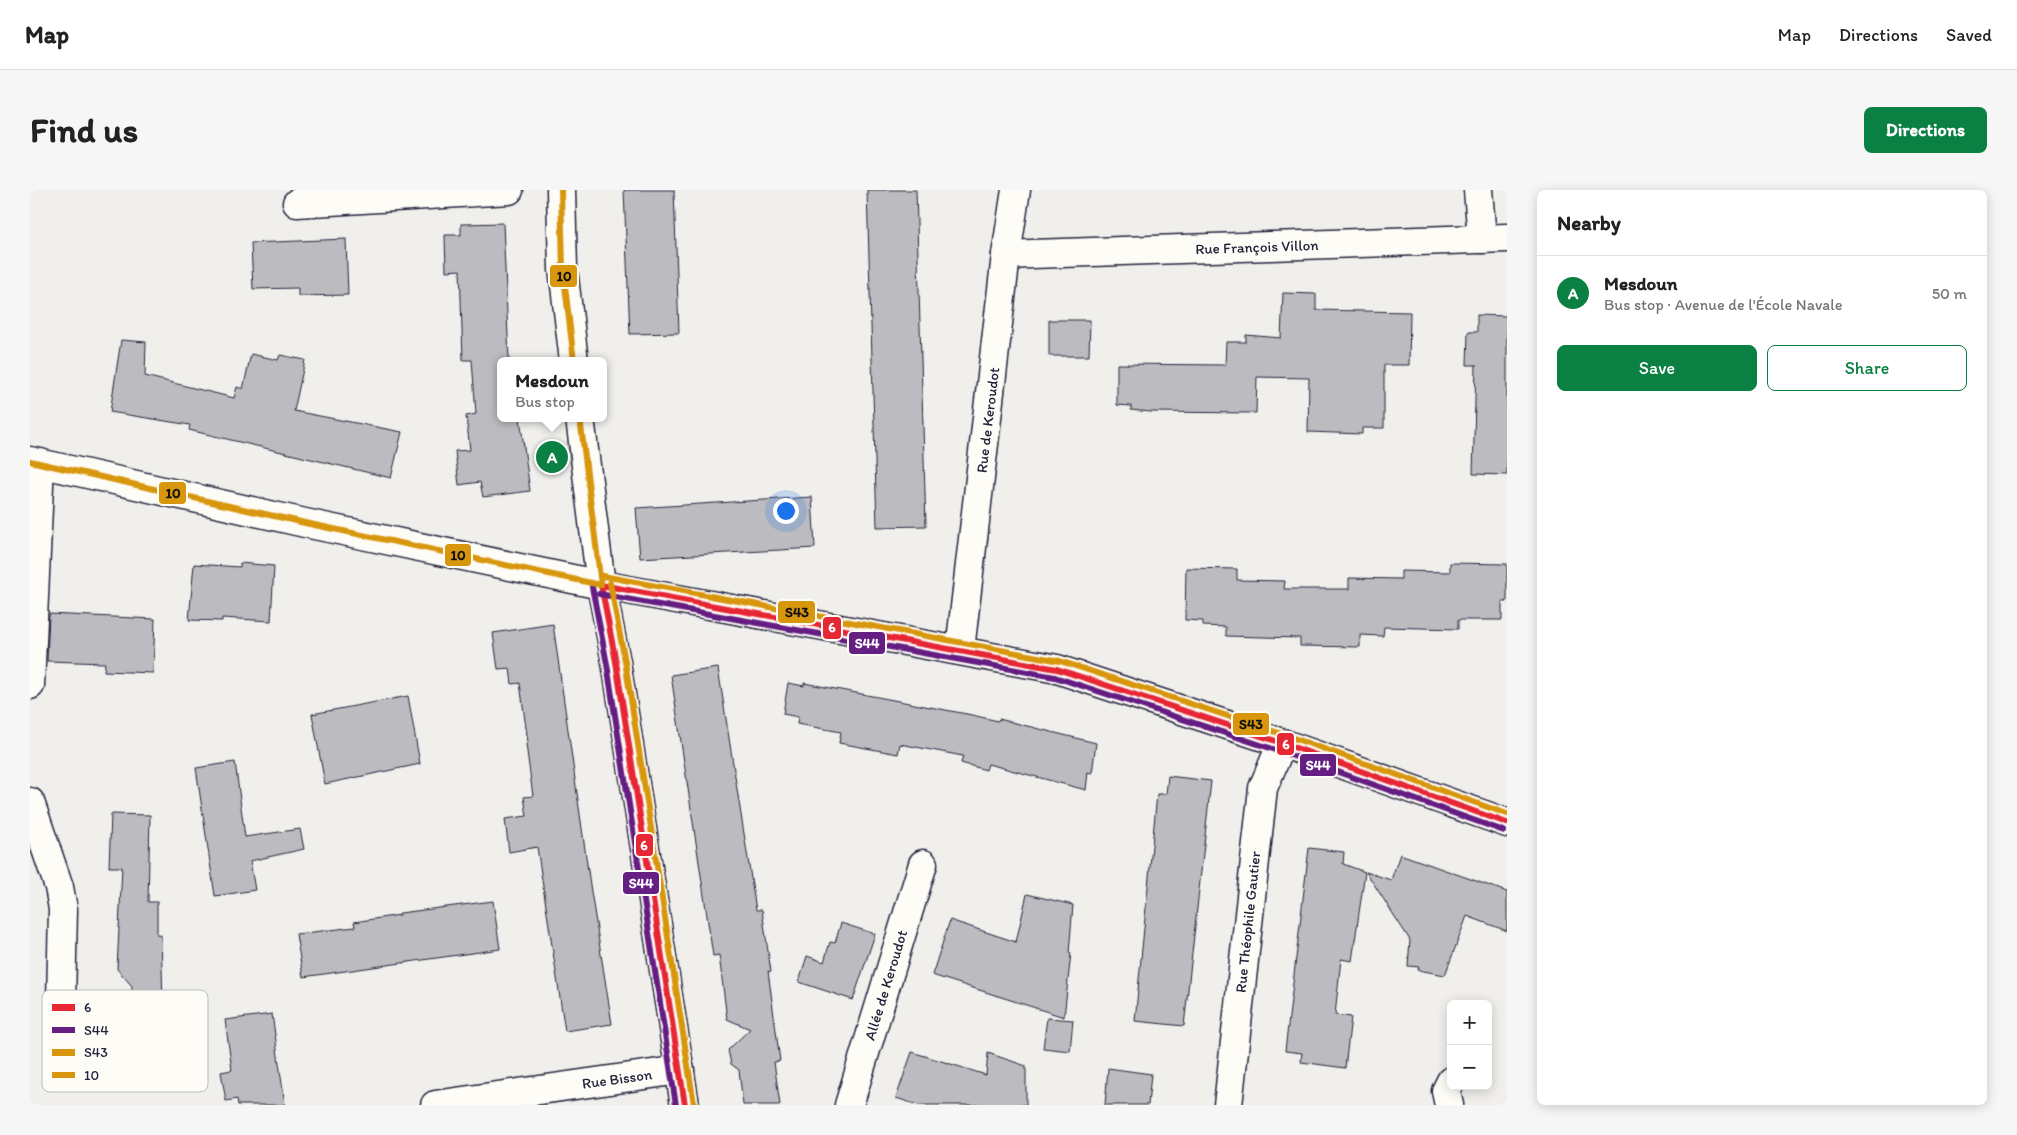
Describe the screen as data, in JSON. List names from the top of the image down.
{
  "streets": {
    "street": [
      "Rue François Villon",
      "Rue de Keroudot",
      "Rue Théophile Gautier",
      "Allée de Keroudot",
      "Rue Bisson"
    ]
  },
  "crossings": [
    ["Rue François Villon", "Rue de Keroudot"]
  ],
  "lines": [
    "transit line 10",
    "transit line S43",
    "transit line 6",
    "transit line S44"
  ],
  "legend": [
    "6",
    "S44",
    "S43",
    "10"
  ],
  "page": {
    "header": "Map",
    "nav": ["Map", "Directions", "Saved"],
    "buttons": [
      "Directions",
      ["Save", "Share"]
    ],
    "title": "Find us",
    "heading": "Nearby",
    "list": [
      {
        "mark": "A",
        "name": "Mesdoun",
        "note": "Bus stop · Avenue de l'École Navale",
        "value": "50 m"
      }
    ],
    "popup": ["Mesdoun", "Bus stop"],
    "pins": "A",
    "map_buttons": ["+", "−"]
  }
}
